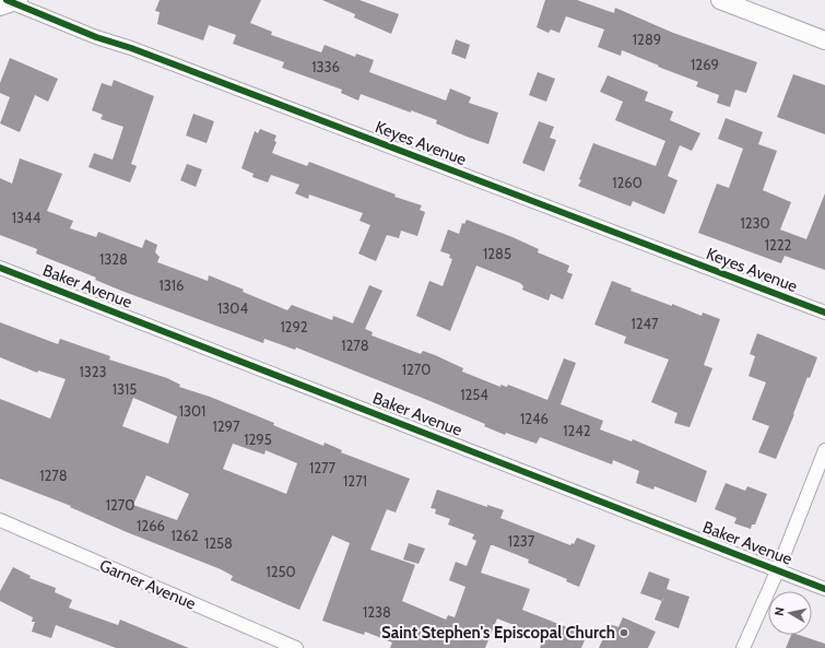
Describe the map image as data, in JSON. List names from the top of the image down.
{
  "streets": {
    "street": ["Keyes Avenue", "Baker Avenue", "Garner Avenue"]
  },
  "places": ["Saint Stephen's Episcopal Church"],
  "house_numbers": [
    "1289",
    "1269",
    "1336",
    "1260",
    "1344",
    "1230",
    "1222",
    "1285",
    "1328",
    "1316",
    "1304",
    "1247",
    "1292",
    "1278",
    "1270",
    "1323",
    "1315",
    "1254",
    "1301",
    "1246",
    "1297",
    "1242",
    "1295",
    "1277",
    "1278",
    "1271",
    "1270",
    "1266",
    "1262",
    "1237",
    "1258",
    "1250",
    "1238"
  ],
  "north": "left"
}
